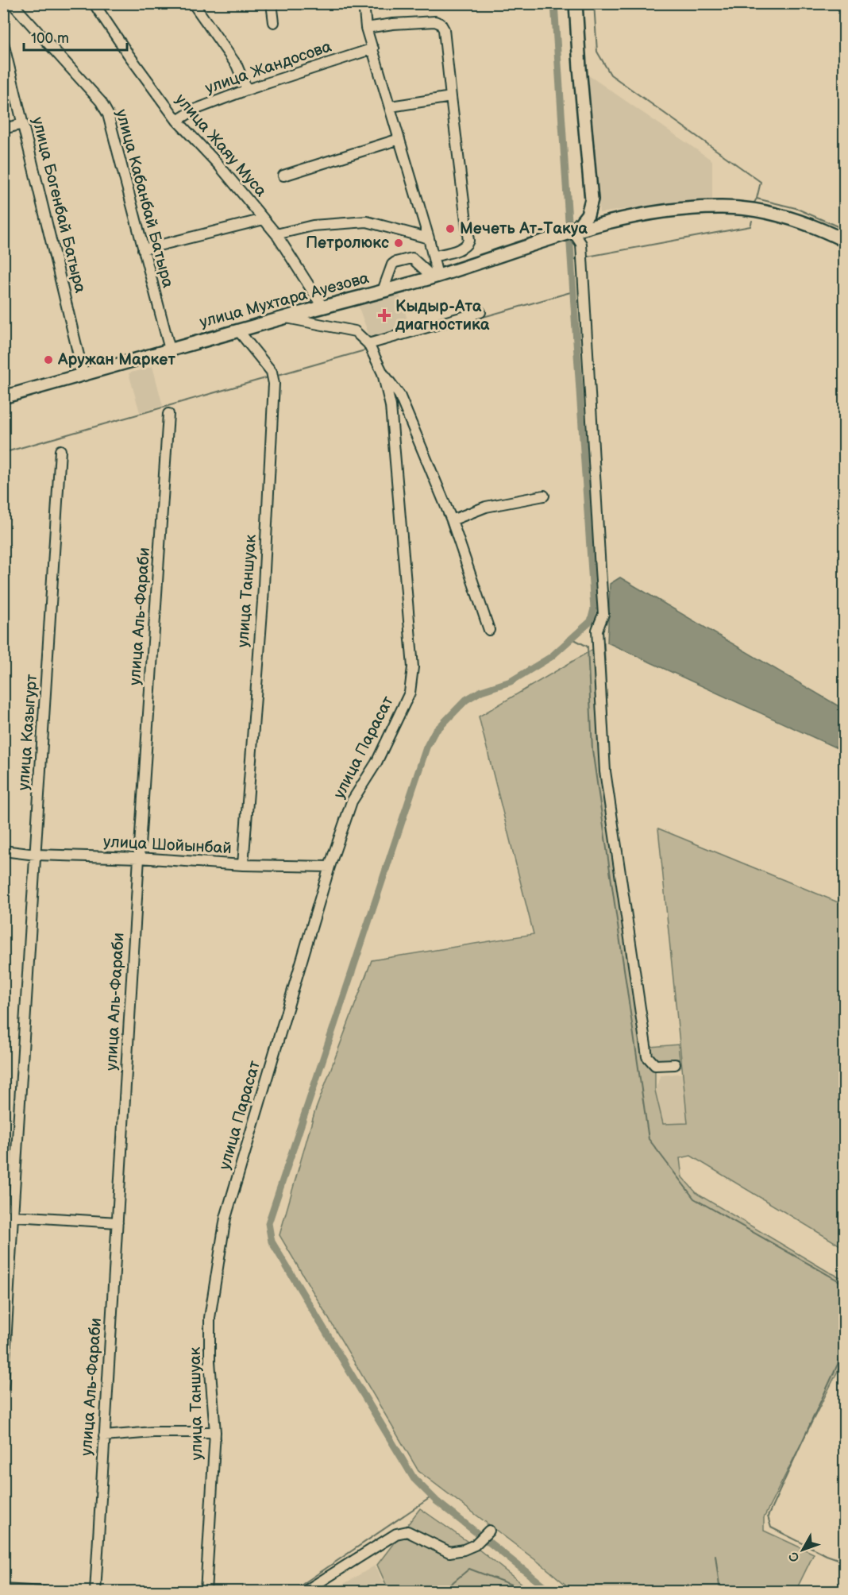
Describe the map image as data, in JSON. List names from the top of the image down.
{
  "streets": {
    "main road": ["улица Мухтара Ауезова"],
    "street": [
      "улица Жандосова",
      "улица Жаяу Муса",
      "улица Кабанбай Батыра",
      "улица Богенбай Батыра",
      "улица Таншуак",
      "улица Аль-Фараби",
      "улица Казыгурт",
      "улица Парасат",
      "улица Шойынбай"
    ]
  },
  "crossings": [
    ["улица Жандосова", "улица Жаяу Муса"],
    ["улица Жаяу Муса", "улица Мухтара Ауезова"],
    ["улица Кабанбай Батыра", "улица Мухтара Ауезова"],
    ["улица Богенбай Батыра", "улица Мухтара Ауезова"],
    ["улица Мухтара Ауезова", "улица Таншуак"],
    ["улица Мухтара Ауезова", "улица Парасат"],
    ["улица Таншуак", "улица Парасат"],
    ["улица Таншуак", "улица Шойынбай"],
    ["улица Аль-Фараби", "улица Шойынбай"],
    ["улица Казыгурт", "улица Шойынбай"],
    ["улица Парасат", "улица Шойынбай"]
  ],
  "places": {
    "other": ["Мечеть Ат-Такуа", "Петролюкс", "Аружан Маркет"],
    "health": ["Кыдыр-Ата диагностика"]
  },
  "scale_bar": "100 m",
  "north": "bottom left"
}
